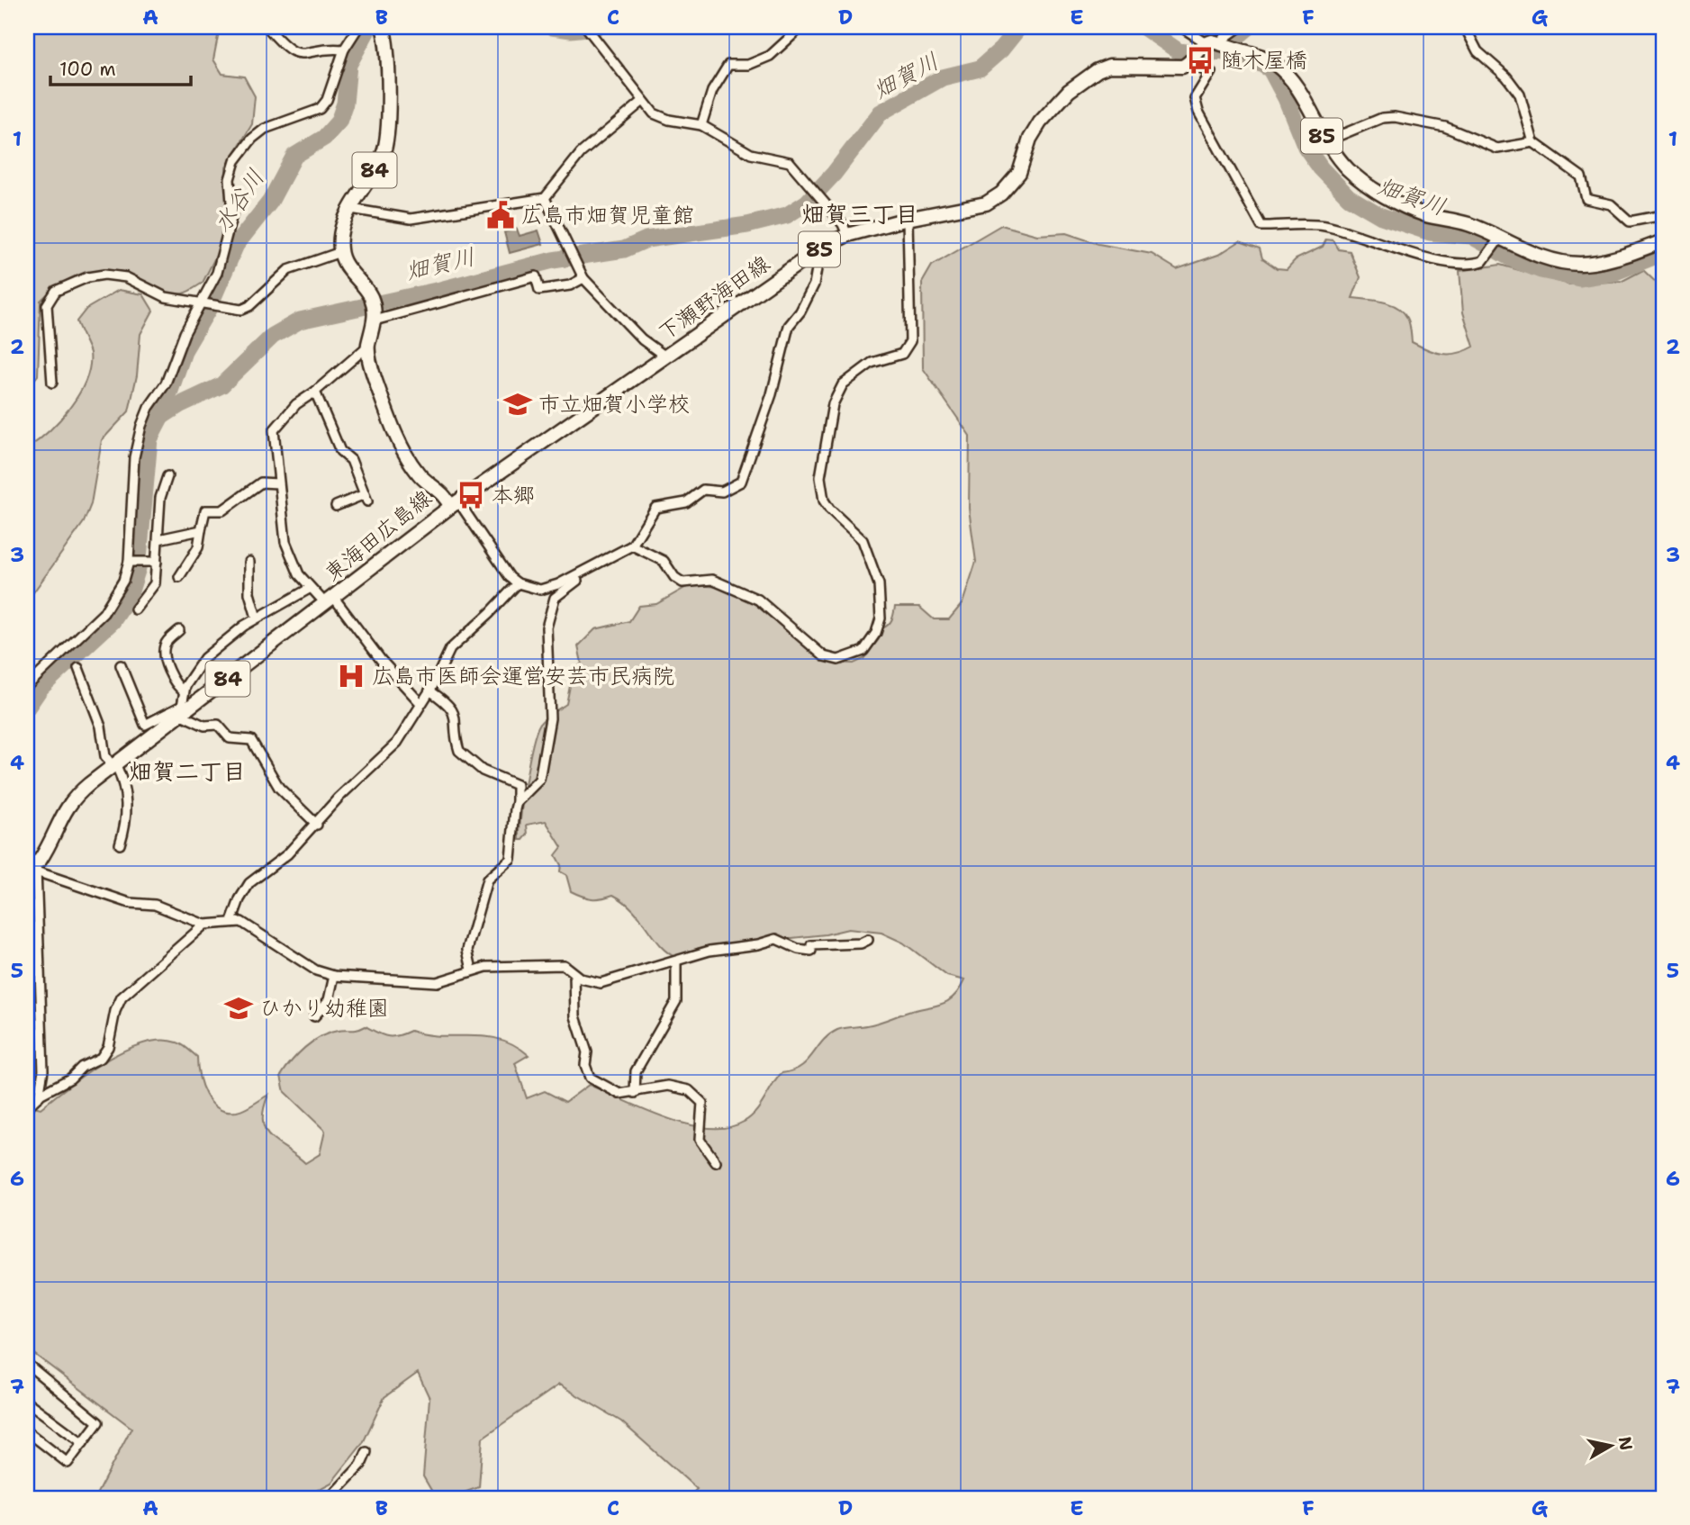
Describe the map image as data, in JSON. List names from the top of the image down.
{
  "streets": {
    "main road": [
      "85",
      "84",
      "下瀬野海田線",
      "東海田広島線"
    ]
  },
  "crossings": [
    ["84", "東海田広島線"],
    ["下瀬野海田線", "東海田広島線"]
  ],
  "districts": ["畑賀三丁目", "畑賀二丁目"],
  "water": ["畑賀川", "水谷川"],
  "places": {
    "bus stop": ["随木屋橋", "本郷"],
    "public building": ["広島市畑賀児童館"],
    "school or university": ["市立畑賀小学校", "ひかり幼稚園"],
    "hospital": ["広島市医師会運営安芸市民病院"]
  },
  "scale_bar": "100 m",
  "north": "right",
  "grid": {
    "columns": [
      "A",
      "B",
      "C",
      "D",
      "E",
      "F",
      "G"
    ],
    "rows": [
      "1",
      "2",
      "3",
      "4",
      "5",
      "6",
      "7"
    ]
  }
}
